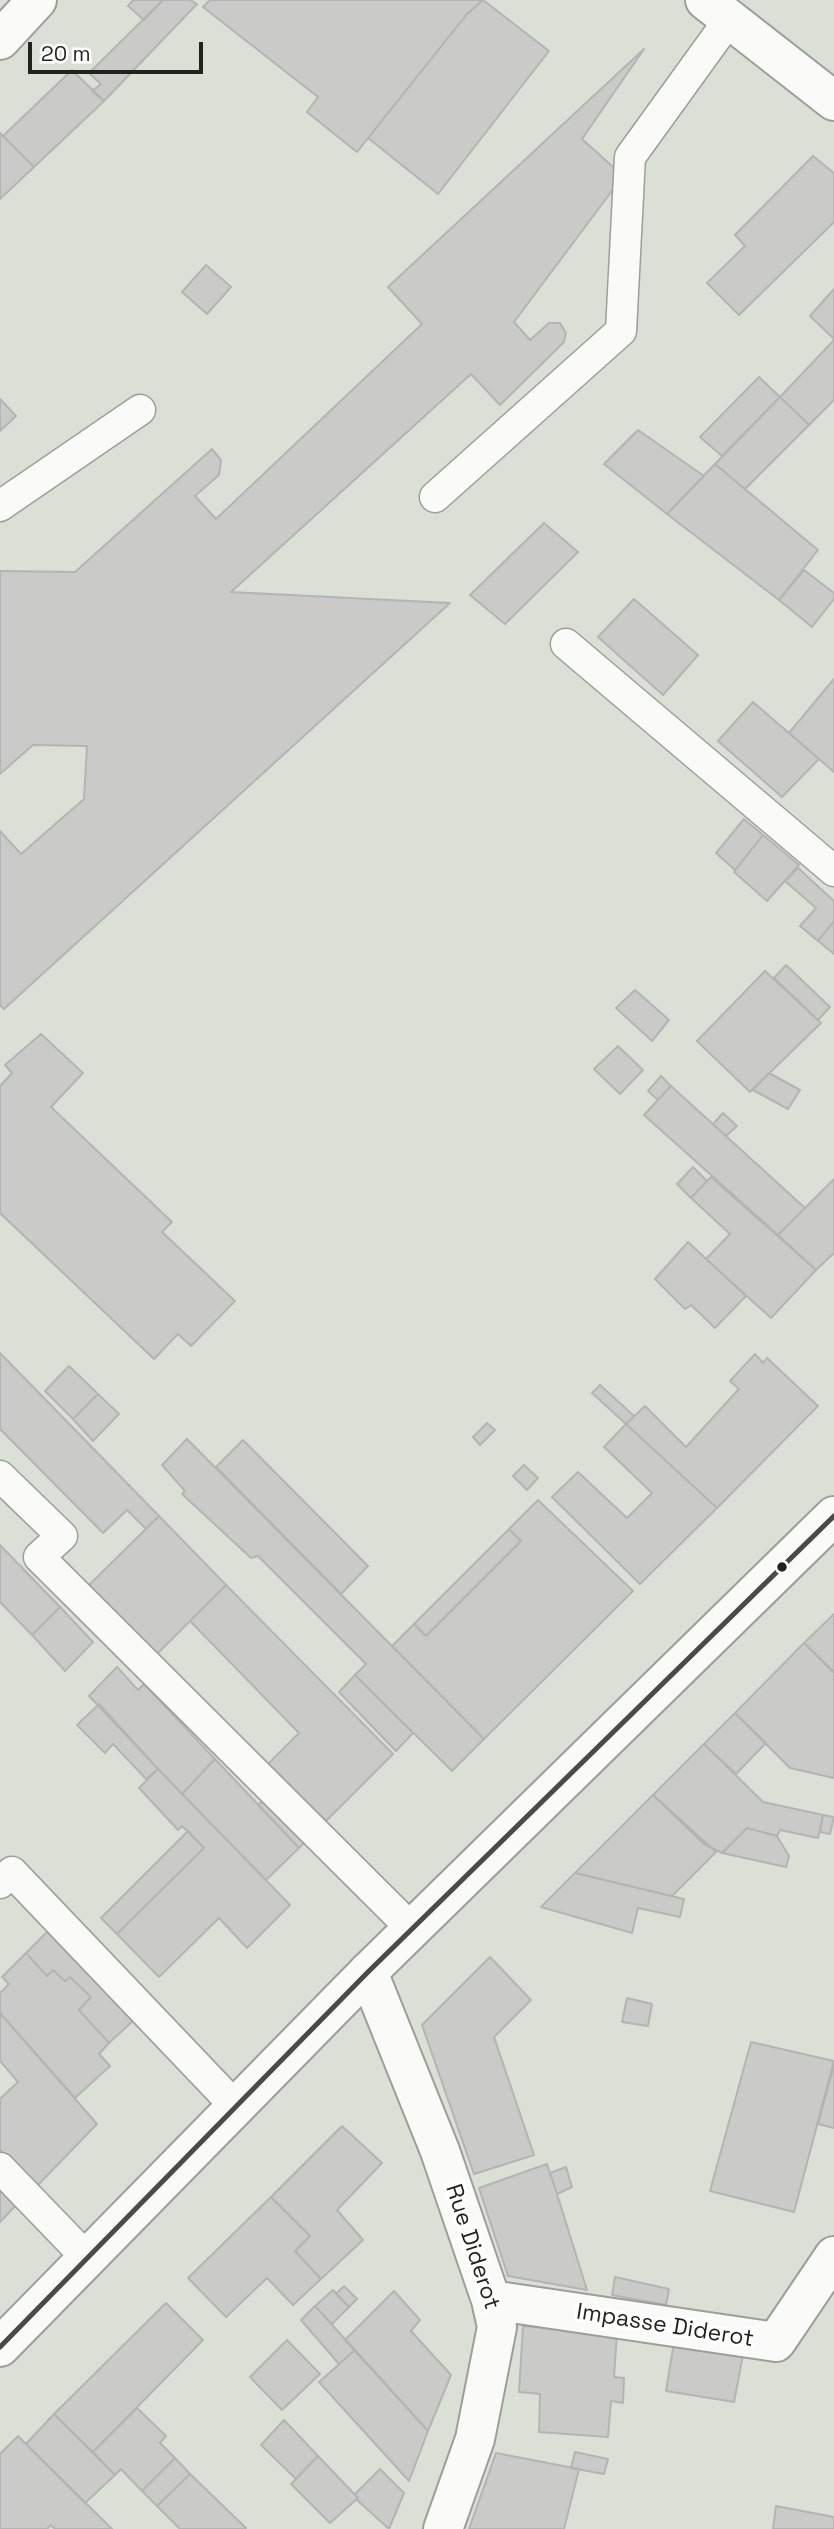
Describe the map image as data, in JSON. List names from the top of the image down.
{
  "streets": {
    "main road": ["Rue Diderot", "Impasse Diderot"]
  },
  "crossings": [
    ["Rue Diderot", "Impasse Diderot"]
  ],
  "lines": ["transit line 20"],
  "scale_bar": "20 m"
}
